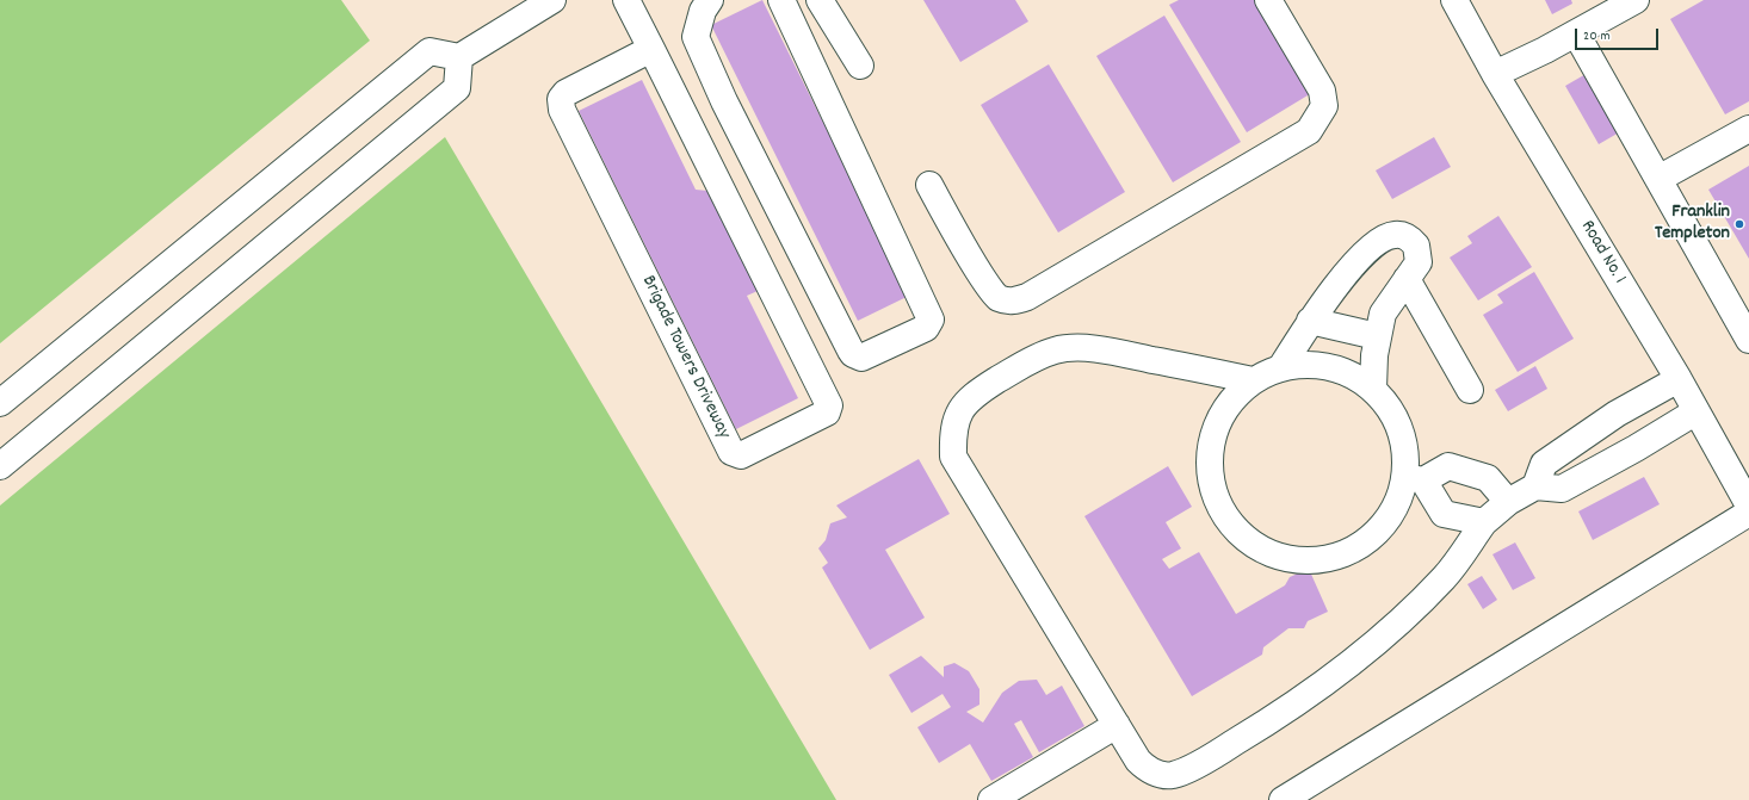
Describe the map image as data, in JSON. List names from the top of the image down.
{
  "streets": {
    "street": ["Road No. 1", "Brigade Towers Driveway"]
  },
  "places": ["Franklin Templeton"],
  "scale_bar": "20 m"
}
